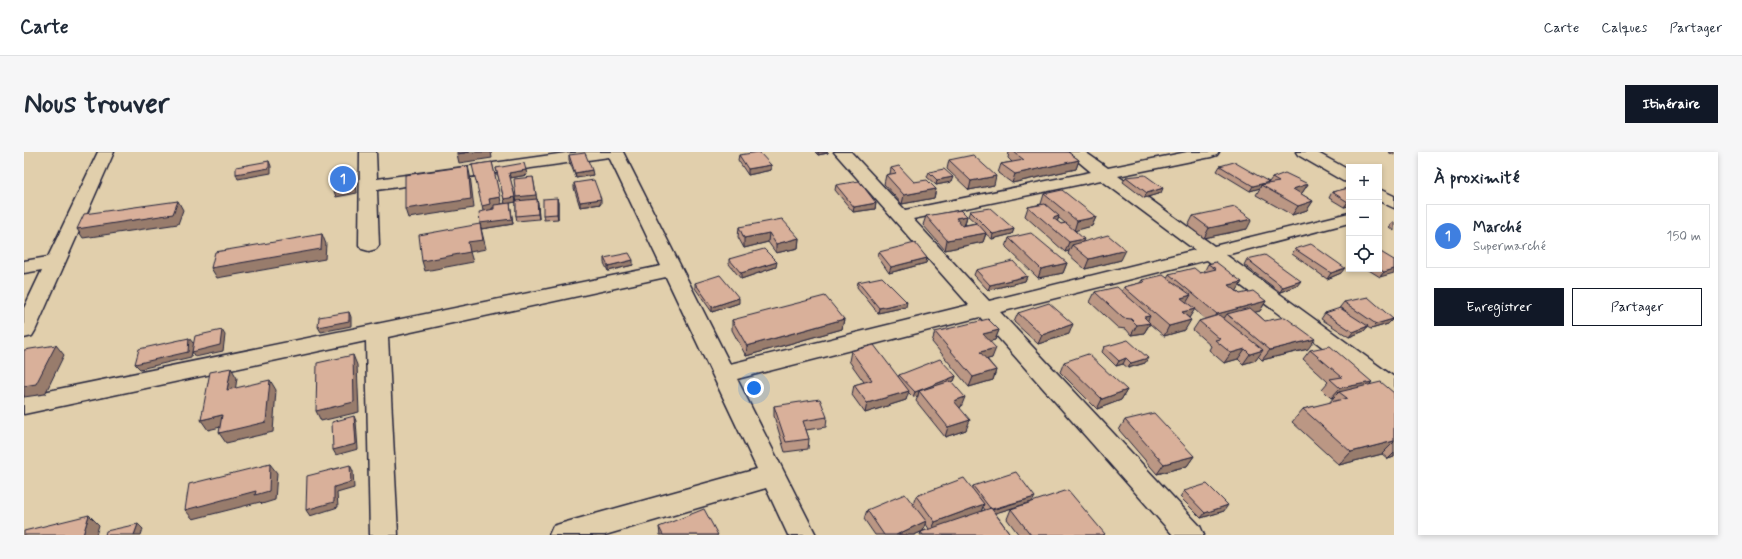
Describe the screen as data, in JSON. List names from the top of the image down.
{
  "page": {
    "header": "Carte",
    "nav": ["Carte", "Calques", "Partager"],
    "buttons": [
      "Itinéraire",
      ["Enregistrer", "Partager"]
    ],
    "title": "Nous trouver",
    "heading": "À proximité",
    "map_buttons": ["+", "−"],
    "pins": "1",
    "list": [
      {
        "mark": "1",
        "name": "Marché",
        "note": "Supermarché",
        "value": "150 m"
      }
    ]
  }
}
